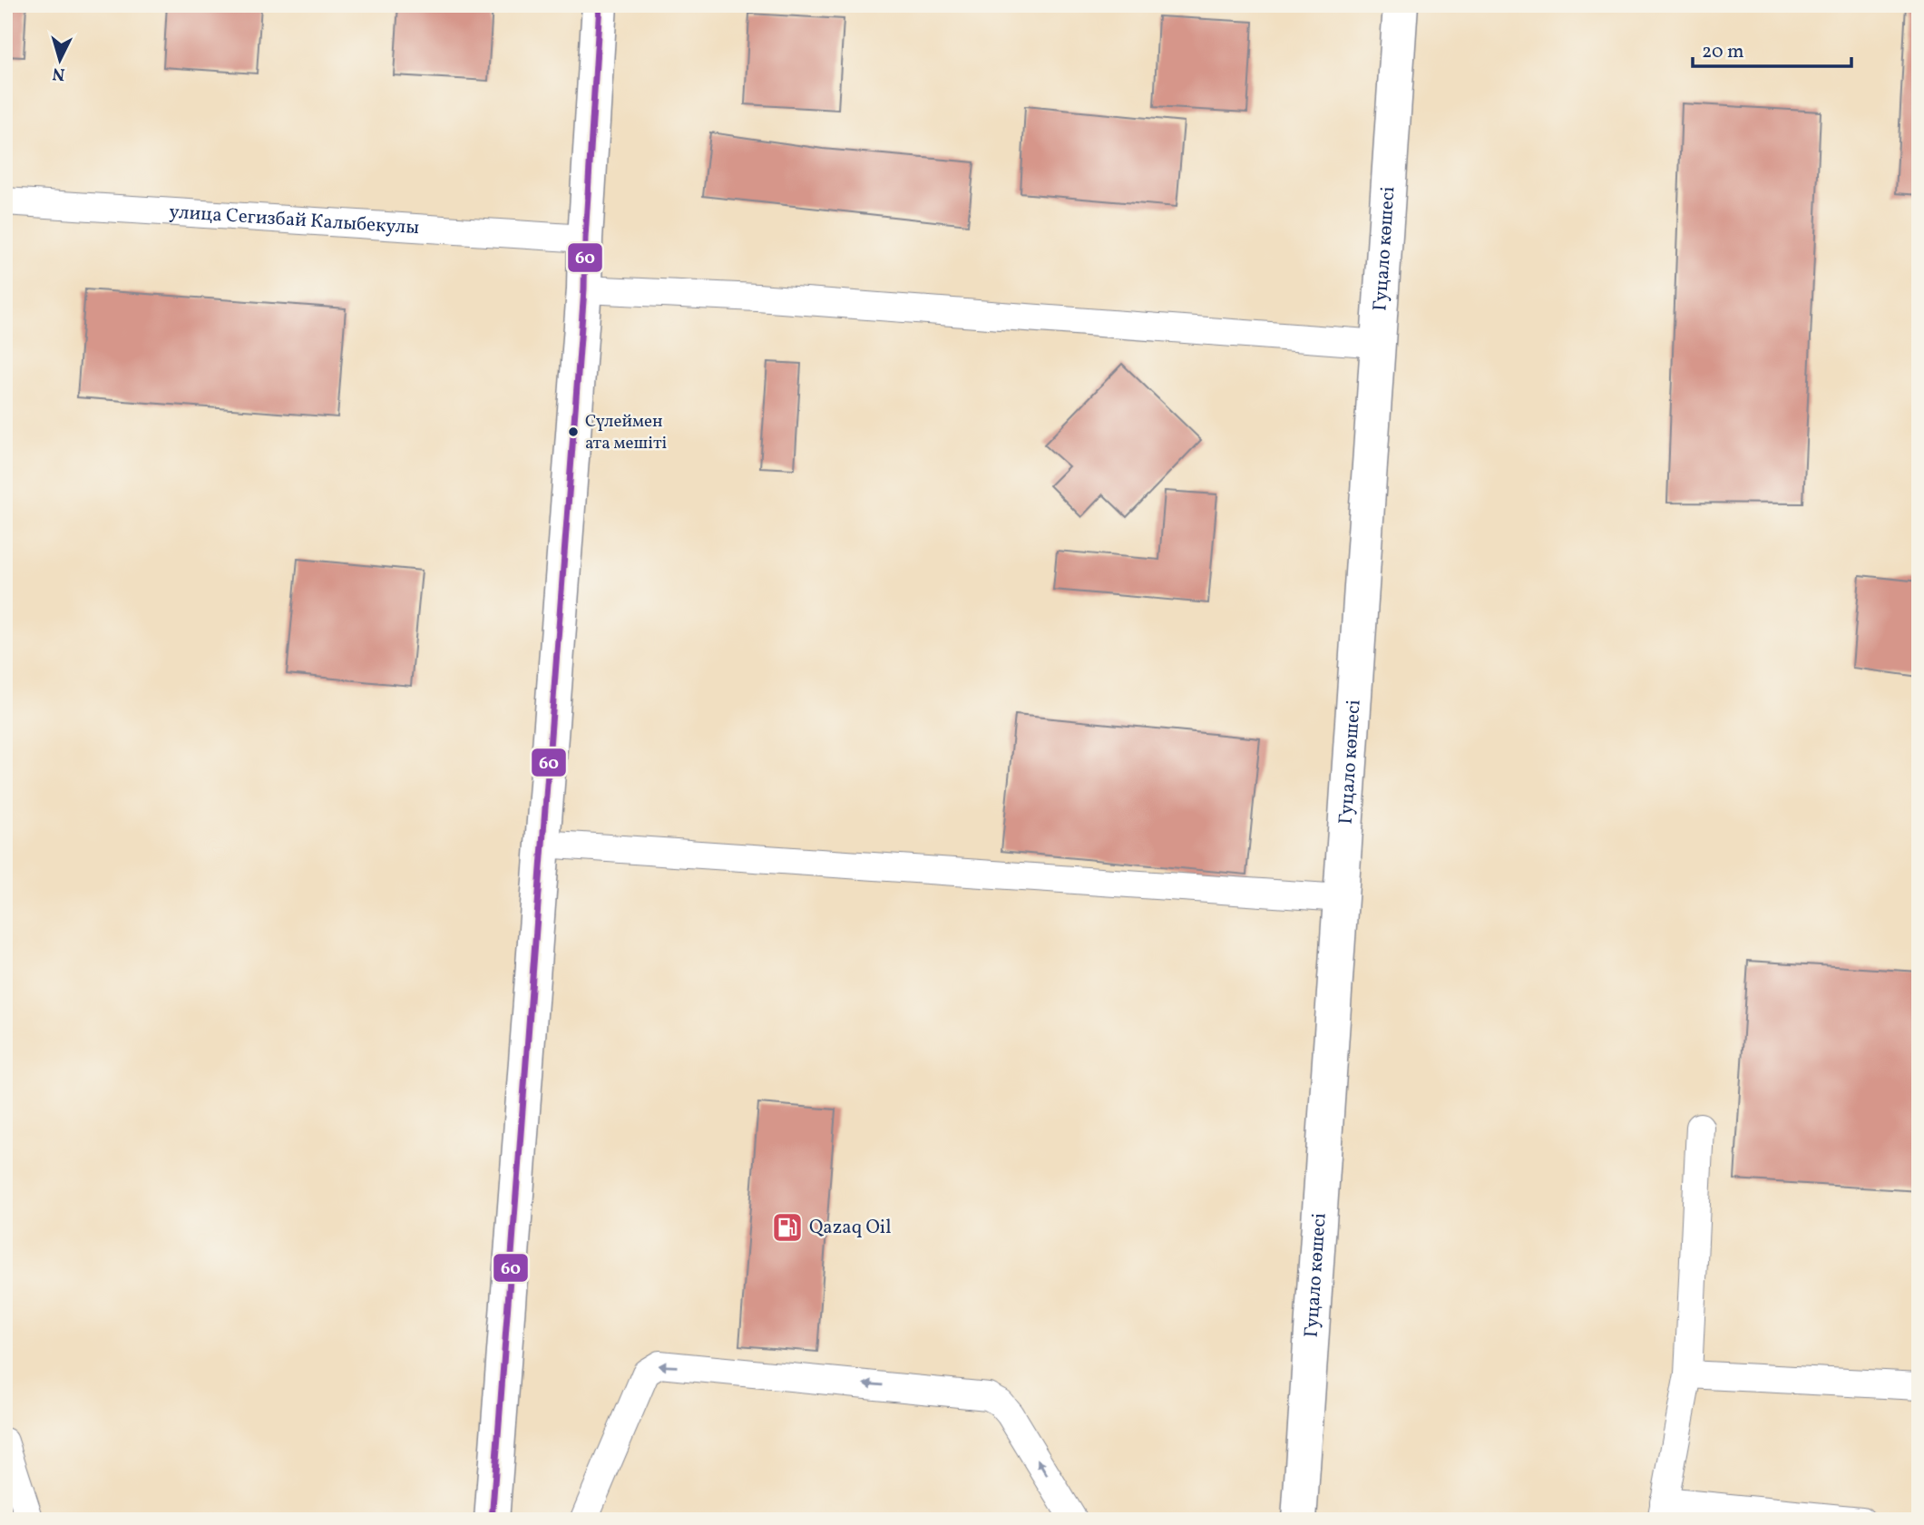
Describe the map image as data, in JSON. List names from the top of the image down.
{
  "streets": {
    "street": ["Гуцало көшесі"],
    "lane": ["улица Сегизбай Калыбекулы"]
  },
  "places": {
    "other": ["Сүлеймен ата мешіті"],
    "fuel station": ["Qazaq Oil"]
  },
  "lines": ["transit line 60"],
  "scale_bar": "20 m",
  "north": "bottom"
}
